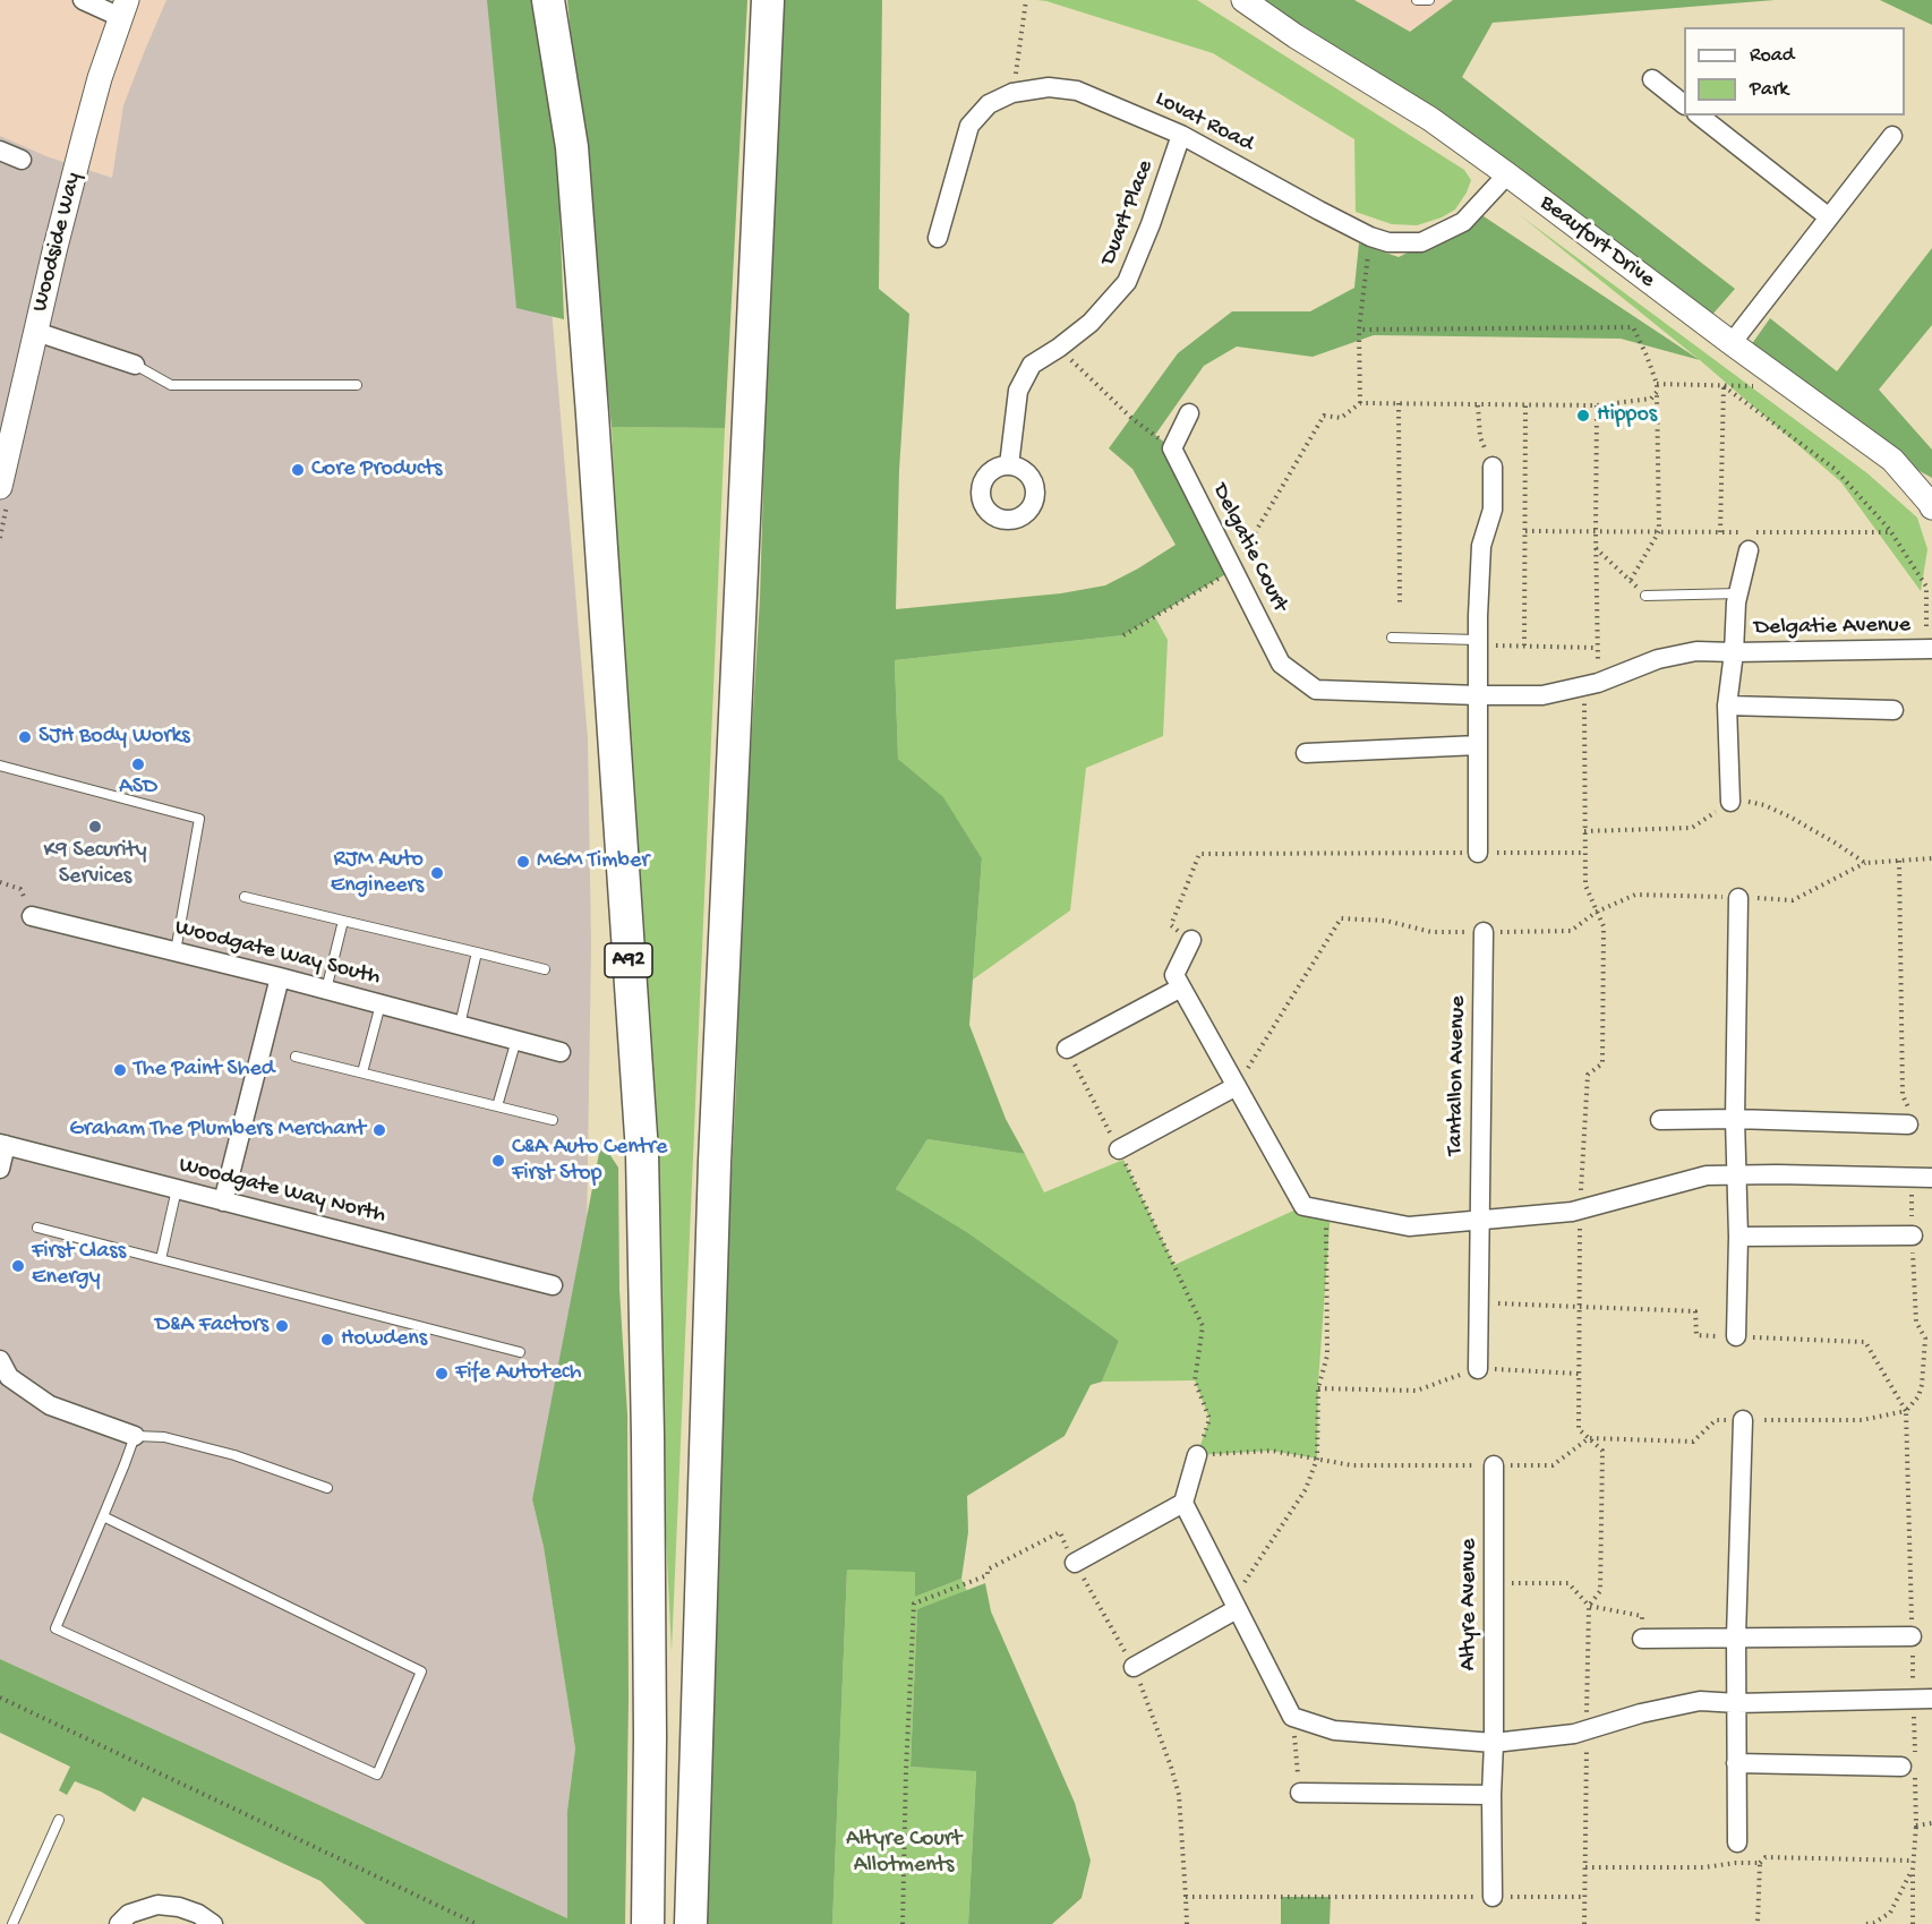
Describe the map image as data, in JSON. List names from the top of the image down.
{
  "streets": {
    "highway": ["A92"],
    "street": [
      "Lovat Road",
      "Duart Place",
      "Woodside Way",
      "Beaufort Drive",
      "Delgatie Court",
      "Delgatie Avenue",
      "Woodgate Way South",
      "Tantallon Avenue",
      "Woodgate Way North",
      "Altyre Avenue"
    ]
  },
  "crossings": [
    ["Lovat Road", "Duart Place"],
    ["Lovat Road", "Beaufort Drive"],
    ["Delgatie Court", "Delgatie Avenue"]
  ],
  "parks": ["Altyre Court Allotments"],
  "places": [
    "Hippos",
    "Core Products",
    "SJH Body Works",
    "ASD",
    "K9 Security Services",
    "MGM Timber",
    "RJM Auto Engineers",
    "The Paint Shed",
    "Graham The Plumbers Merchant",
    "C&A Auto Centre First Stop",
    "First Class Energy",
    "D&A Factors",
    "Howdens",
    "Fife Autotech"
  ],
  "legend": ["Road", "Park"]
}
